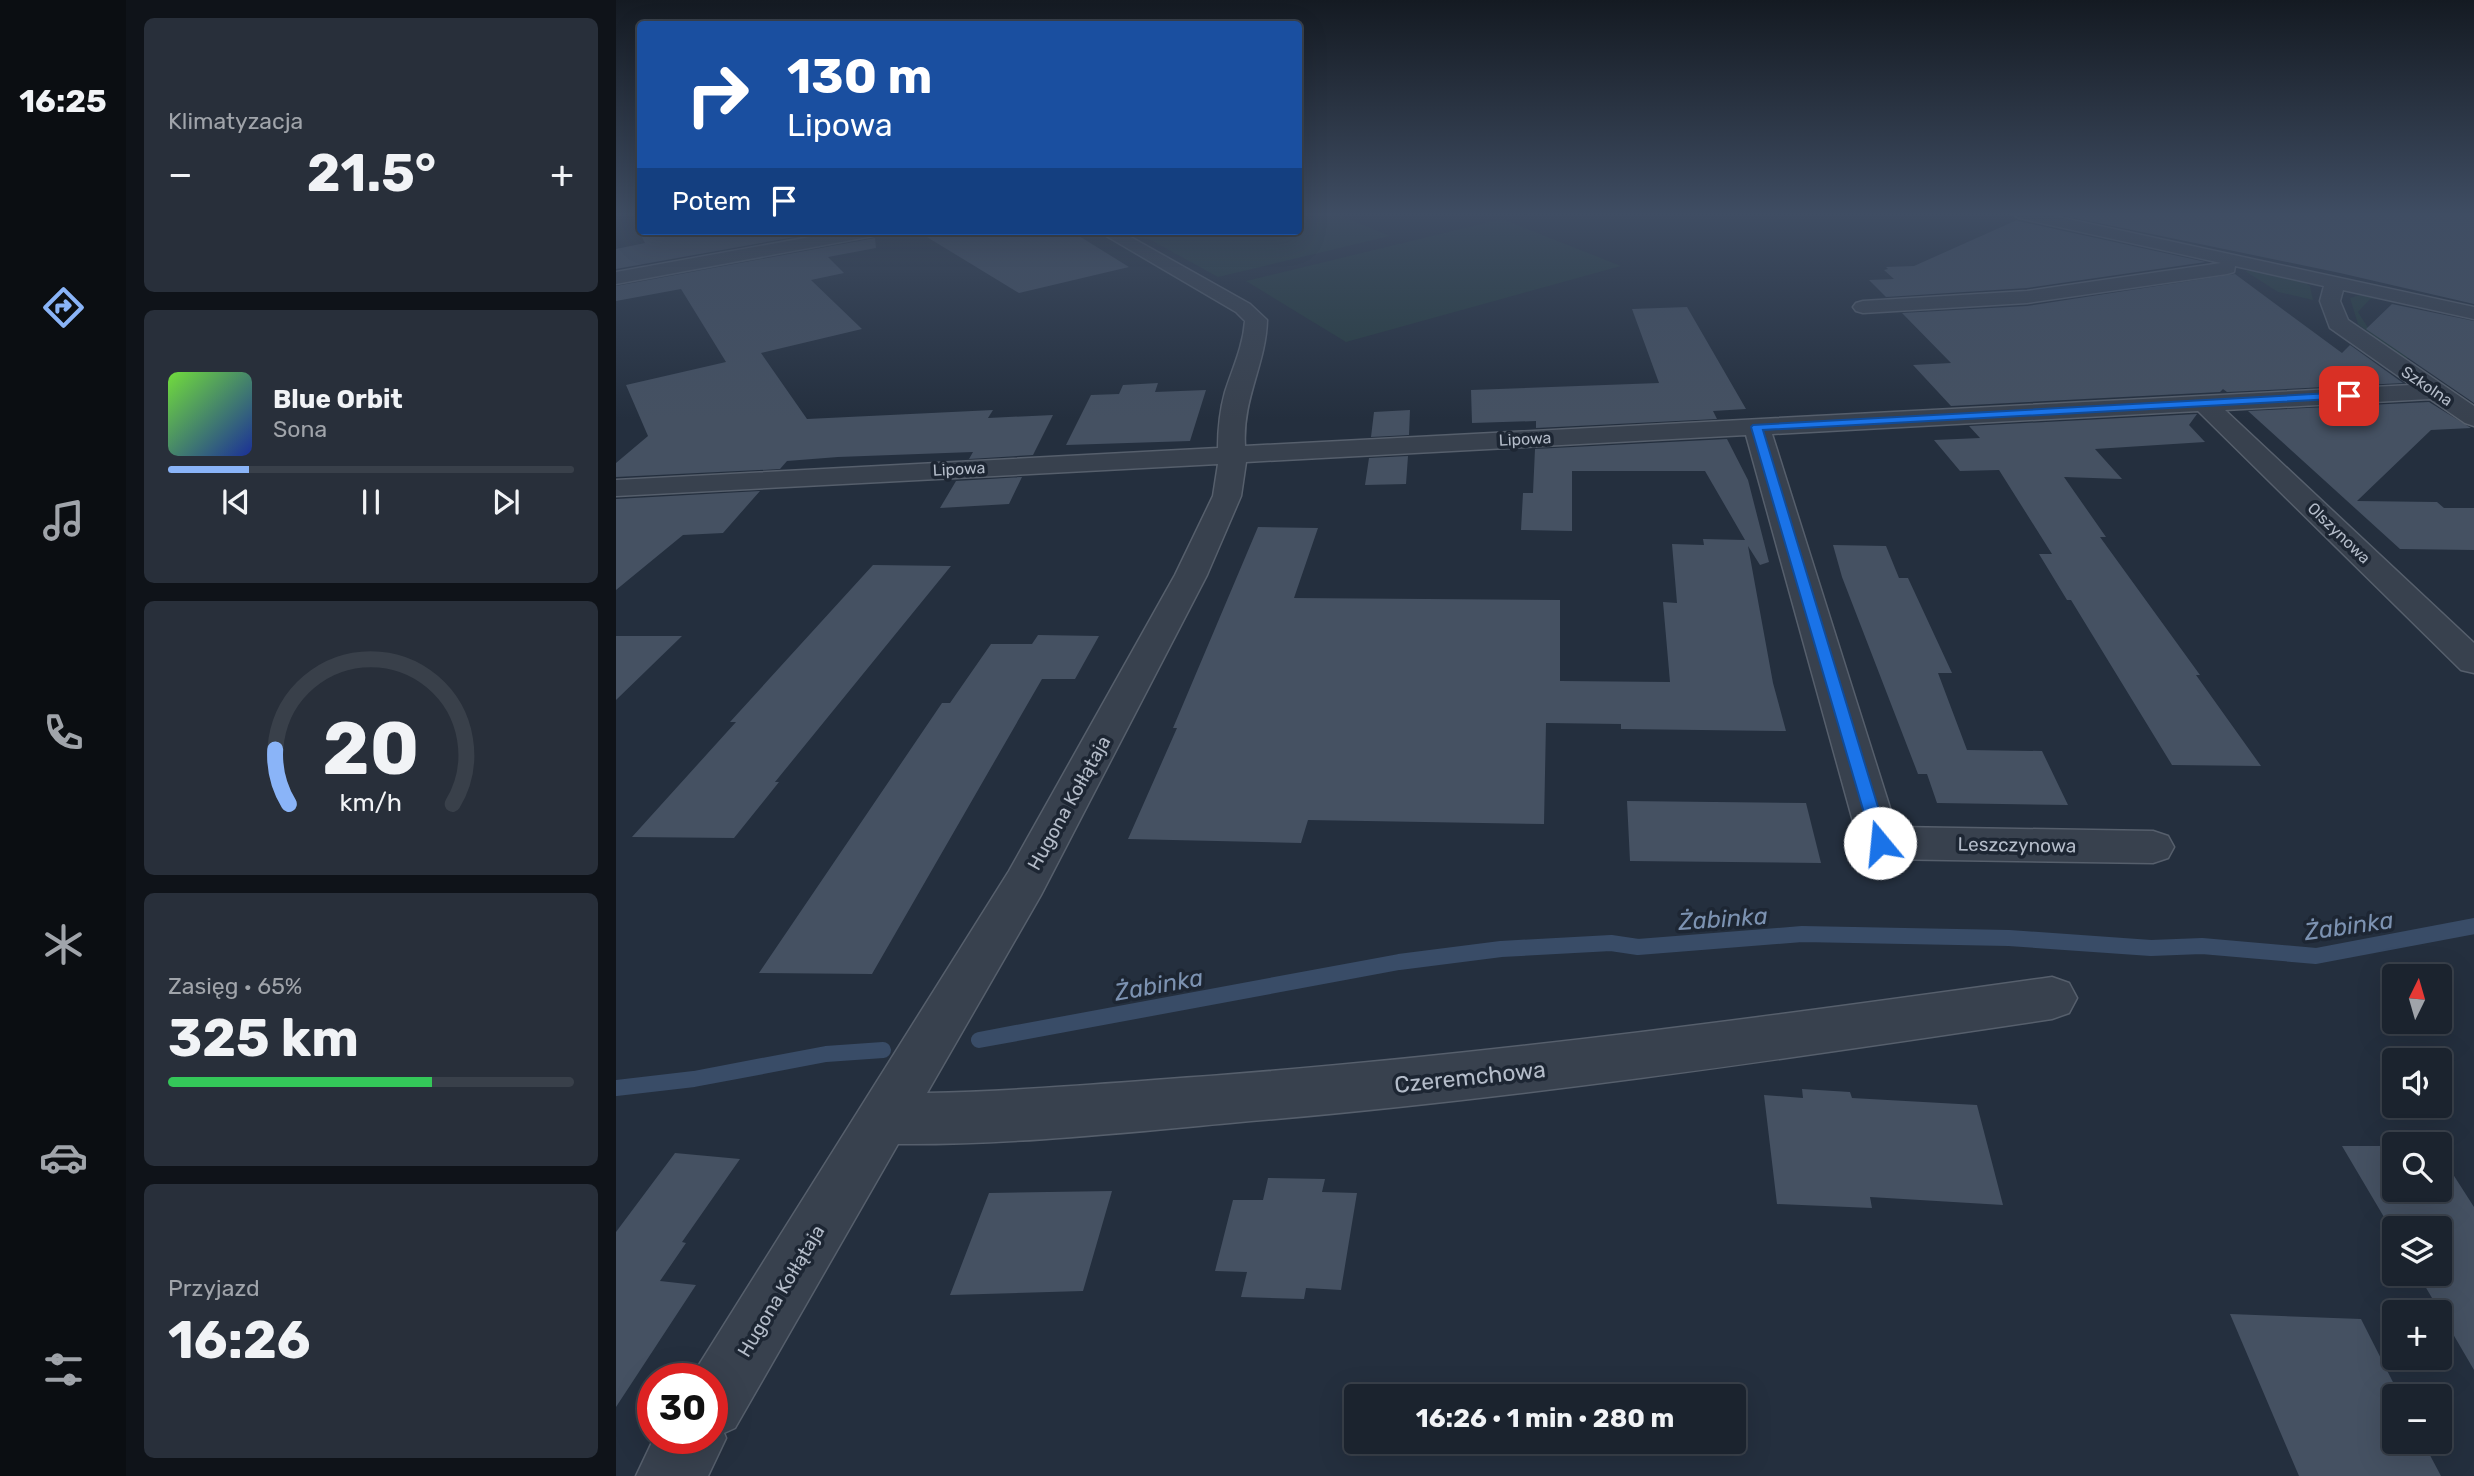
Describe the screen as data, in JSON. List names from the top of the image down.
{
  "streets": {
    "street": [
      "Szkolna",
      "Lipowa",
      "Olszynowa",
      "Hugona Kołłątaja",
      "Leszczynowa",
      "Czeremchowa"
    ]
  },
  "crossings": [
    ["Szkolna", "Lipowa"],
    ["Lipowa", "Olszynowa"],
    ["Lipowa", "Hugona Kołłątaja"],
    ["Lipowa", "Leszczynowa"],
    ["Hugona Kołłątaja", "Czeremchowa"]
  ],
  "water": ["Żabinka"],
  "north": "top",
  "page": {
    "tabs": "16:25",
    "tile": [
      "Klimatyzacja",
      ["Zasięg · 65%", "325 km"],
      ["Przyjazd", "16:26"]
    ],
    "turn": ["130 m", "Lipowa"],
    "heat": ["−", "21.5°", "+"],
    "then": "Potem",
    "song": ["Blue Orbit", "Sona"],
    "map_buttons": ["+", "−"],
    "limit": "30",
    "trip": "16:26 · 1 min · 280 m",
    "gauge": ["20", "km/h"]
  }
}
